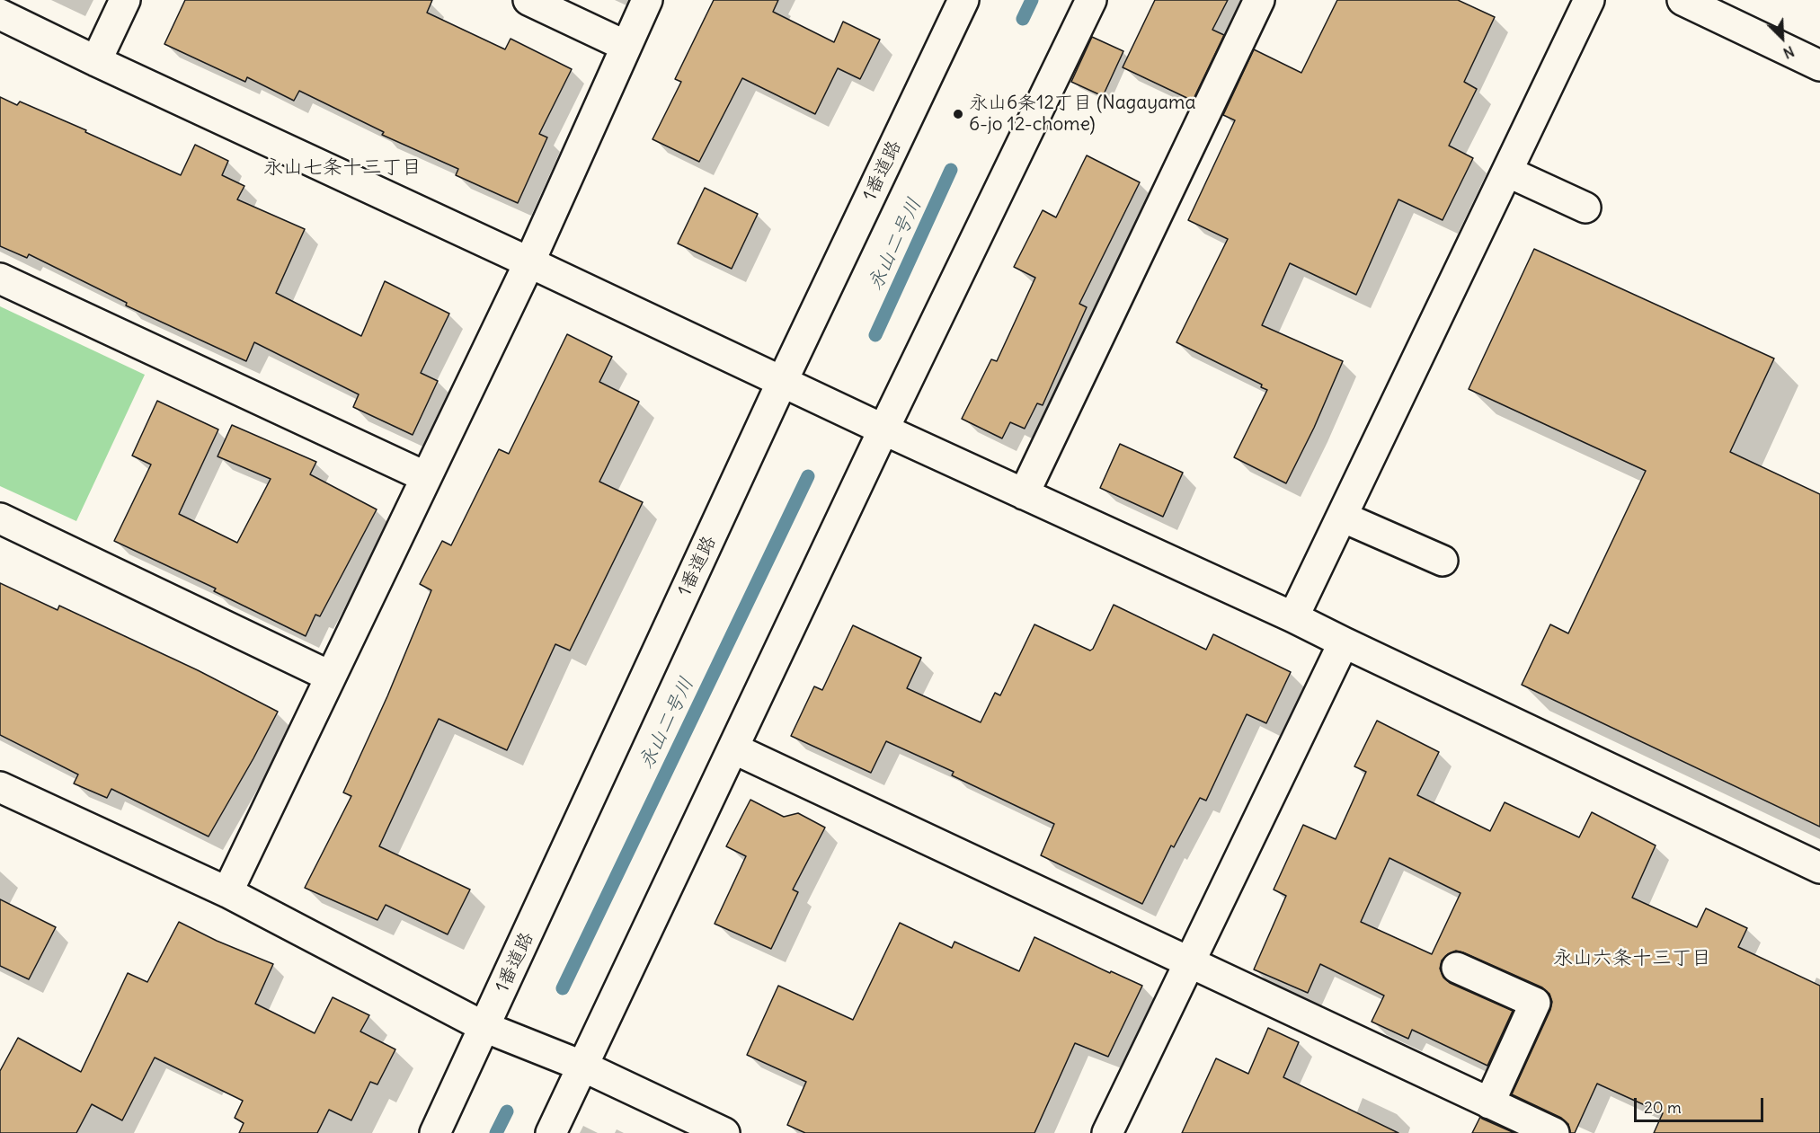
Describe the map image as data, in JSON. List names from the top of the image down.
{
  "streets": {
    "street": ["1番道路"]
  },
  "districts": ["永山七条十三丁目", "永山六条十三丁目"],
  "water": ["永山二号川"],
  "places": ["永山6条12丁目 (Nagayama 6-jo 12-chome)"],
  "scale_bar": "20 m",
  "north": "bottom right"
}
